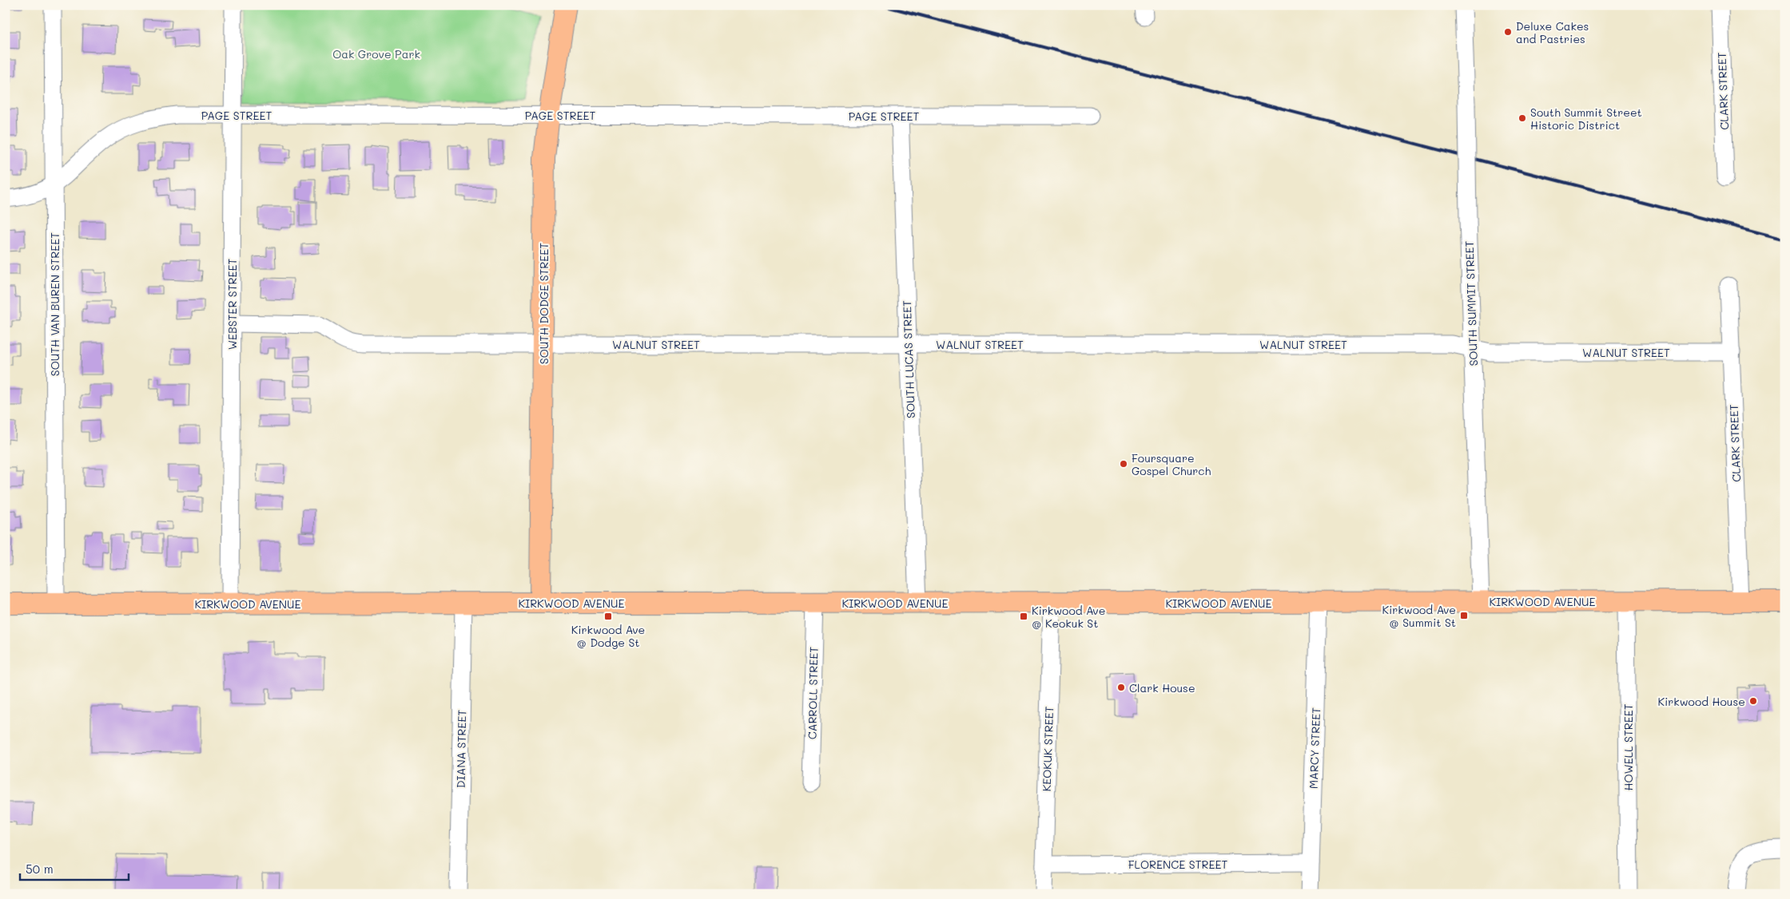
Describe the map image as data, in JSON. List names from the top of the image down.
{
  "streets": {
    "main road": ["SOUTH DODGE STREET", "KIRKWOOD AVENUE"],
    "street": [
      "CLARK STREET",
      "PAGE STREET",
      "SOUTH SUMMIT STREET",
      "SOUTH VAN BUREN STREET",
      "WEBSTER STREET",
      "WALNUT STREET",
      "SOUTH LUCAS STREET",
      "CARROLL STREET",
      "HOWELL STREET",
      "MARCY STREET",
      "DIANA STREET",
      "KEOKUK STREET",
      "FLORENCE STREET"
    ]
  },
  "crossings": [
    ["CLARK STREET", "WALNUT STREET"],
    ["CLARK STREET", "KIRKWOOD AVENUE"],
    ["PAGE STREET", "SOUTH DODGE STREET"],
    ["PAGE STREET", "SOUTH VAN BUREN STREET"],
    ["PAGE STREET", "WEBSTER STREET"],
    ["PAGE STREET", "SOUTH LUCAS STREET"],
    ["SOUTH DODGE STREET", "WALNUT STREET"],
    ["SOUTH DODGE STREET", "KIRKWOOD AVENUE"],
    ["SOUTH SUMMIT STREET", "WALNUT STREET"],
    ["SOUTH SUMMIT STREET", "KIRKWOOD AVENUE"],
    ["SOUTH VAN BUREN STREET", "KIRKWOOD AVENUE"],
    ["WEBSTER STREET", "WALNUT STREET"],
    ["WEBSTER STREET", "KIRKWOOD AVENUE"],
    ["WALNUT STREET", "SOUTH LUCAS STREET"],
    ["SOUTH LUCAS STREET", "KIRKWOOD AVENUE"],
    ["KIRKWOOD AVENUE", "CARROLL STREET"],
    ["KIRKWOOD AVENUE", "HOWELL STREET"],
    ["KIRKWOOD AVENUE", "MARCY STREET"],
    ["KIRKWOOD AVENUE", "DIANA STREET"],
    ["KIRKWOOD AVENUE", "KEOKUK STREET"],
    ["MARCY STREET", "FLORENCE STREET"],
    ["KEOKUK STREET", "FLORENCE STREET"]
  ],
  "parks": ["Oak Grove Park"],
  "places": {
    "other": [
      "Deluxe Cakes and Pastries",
      "South Summit Street Historic District",
      "Foursquare Gospel Church",
      "Clark House",
      "Kirkwood House"
    ],
    "transit": ["Kirkwood Ave @ Summit St", "Kirkwood Ave @ Dodge St", "Kirkwood Ave @ Keokuk St"]
  },
  "scale_bar": "50 m"
}
